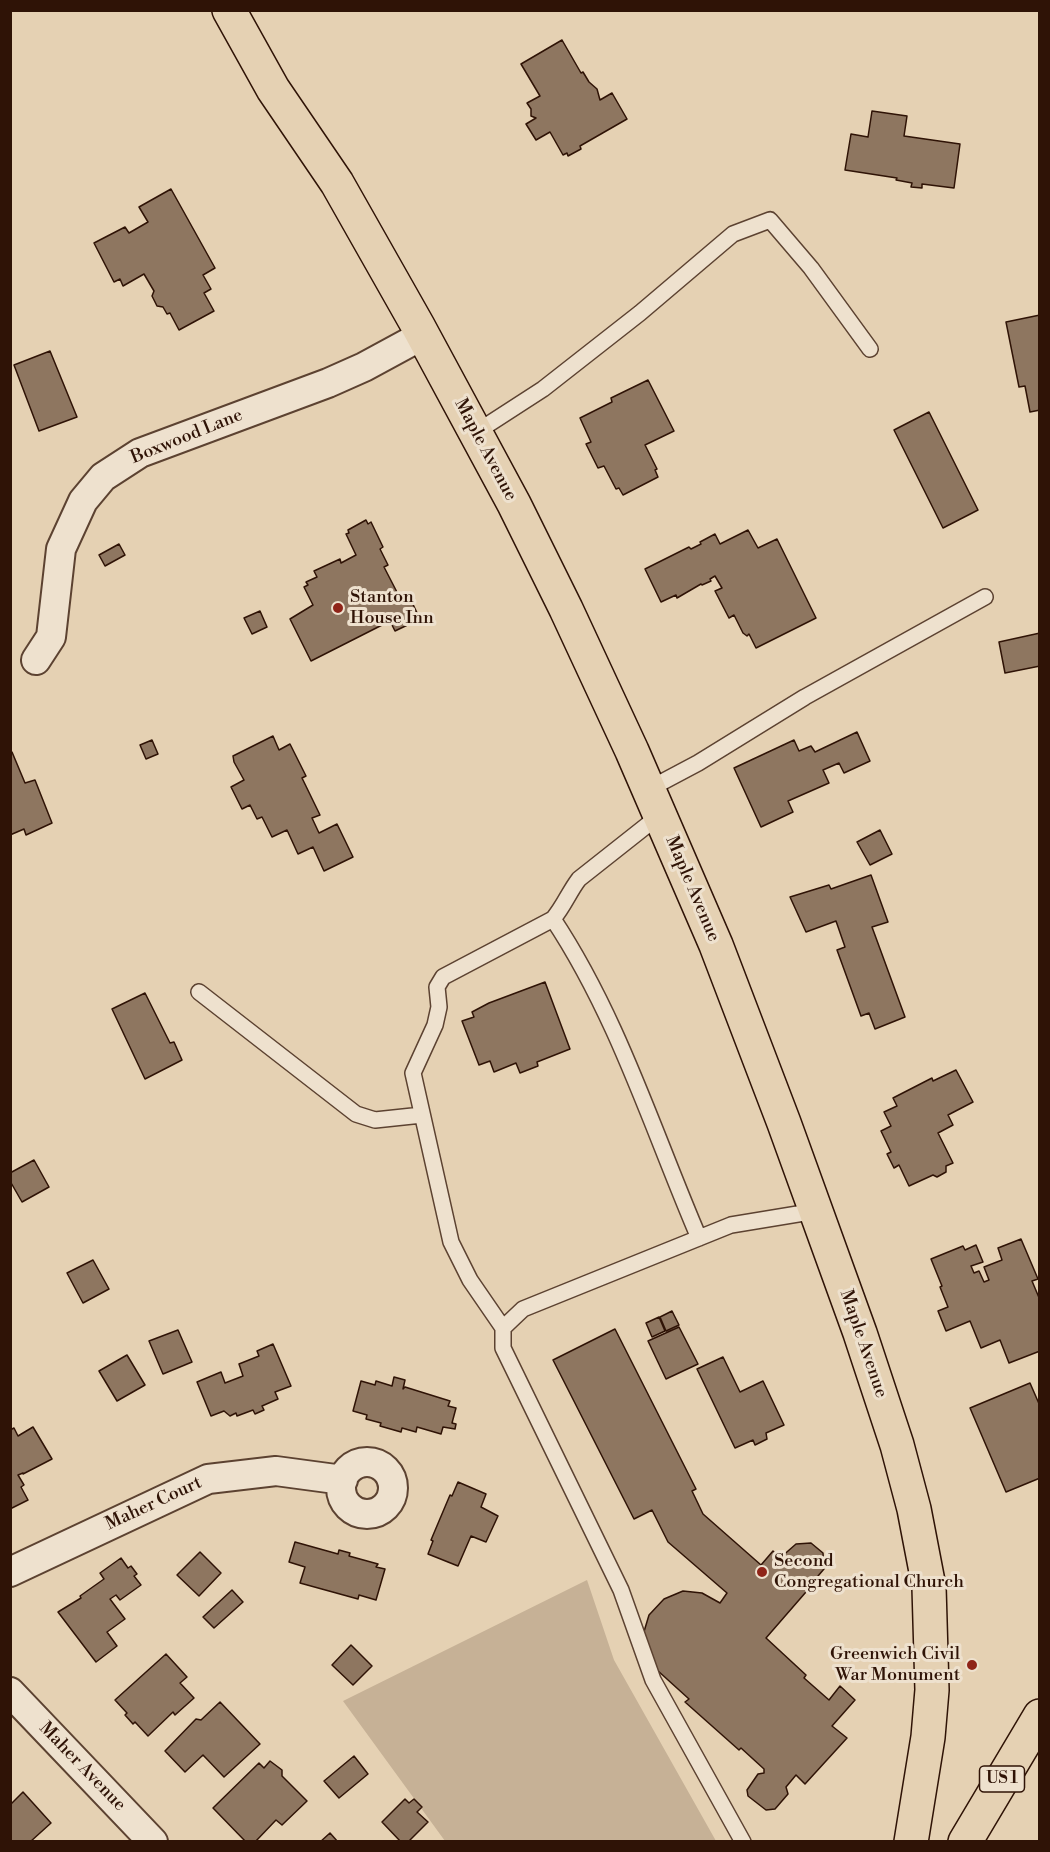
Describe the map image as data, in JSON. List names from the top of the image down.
{
  "streets": {
    "main road": ["Maple Avenue", "US 1"],
    "street": ["Boxwood Lane", "Maher Court", "Maher Avenue"]
  },
  "crossings": [
    ["Boxwood Lane", "Maple Avenue"]
  ],
  "places": ["Stanton House Inn", "Second Congregational Church", "Greenwich Civil War Monument"]
}
